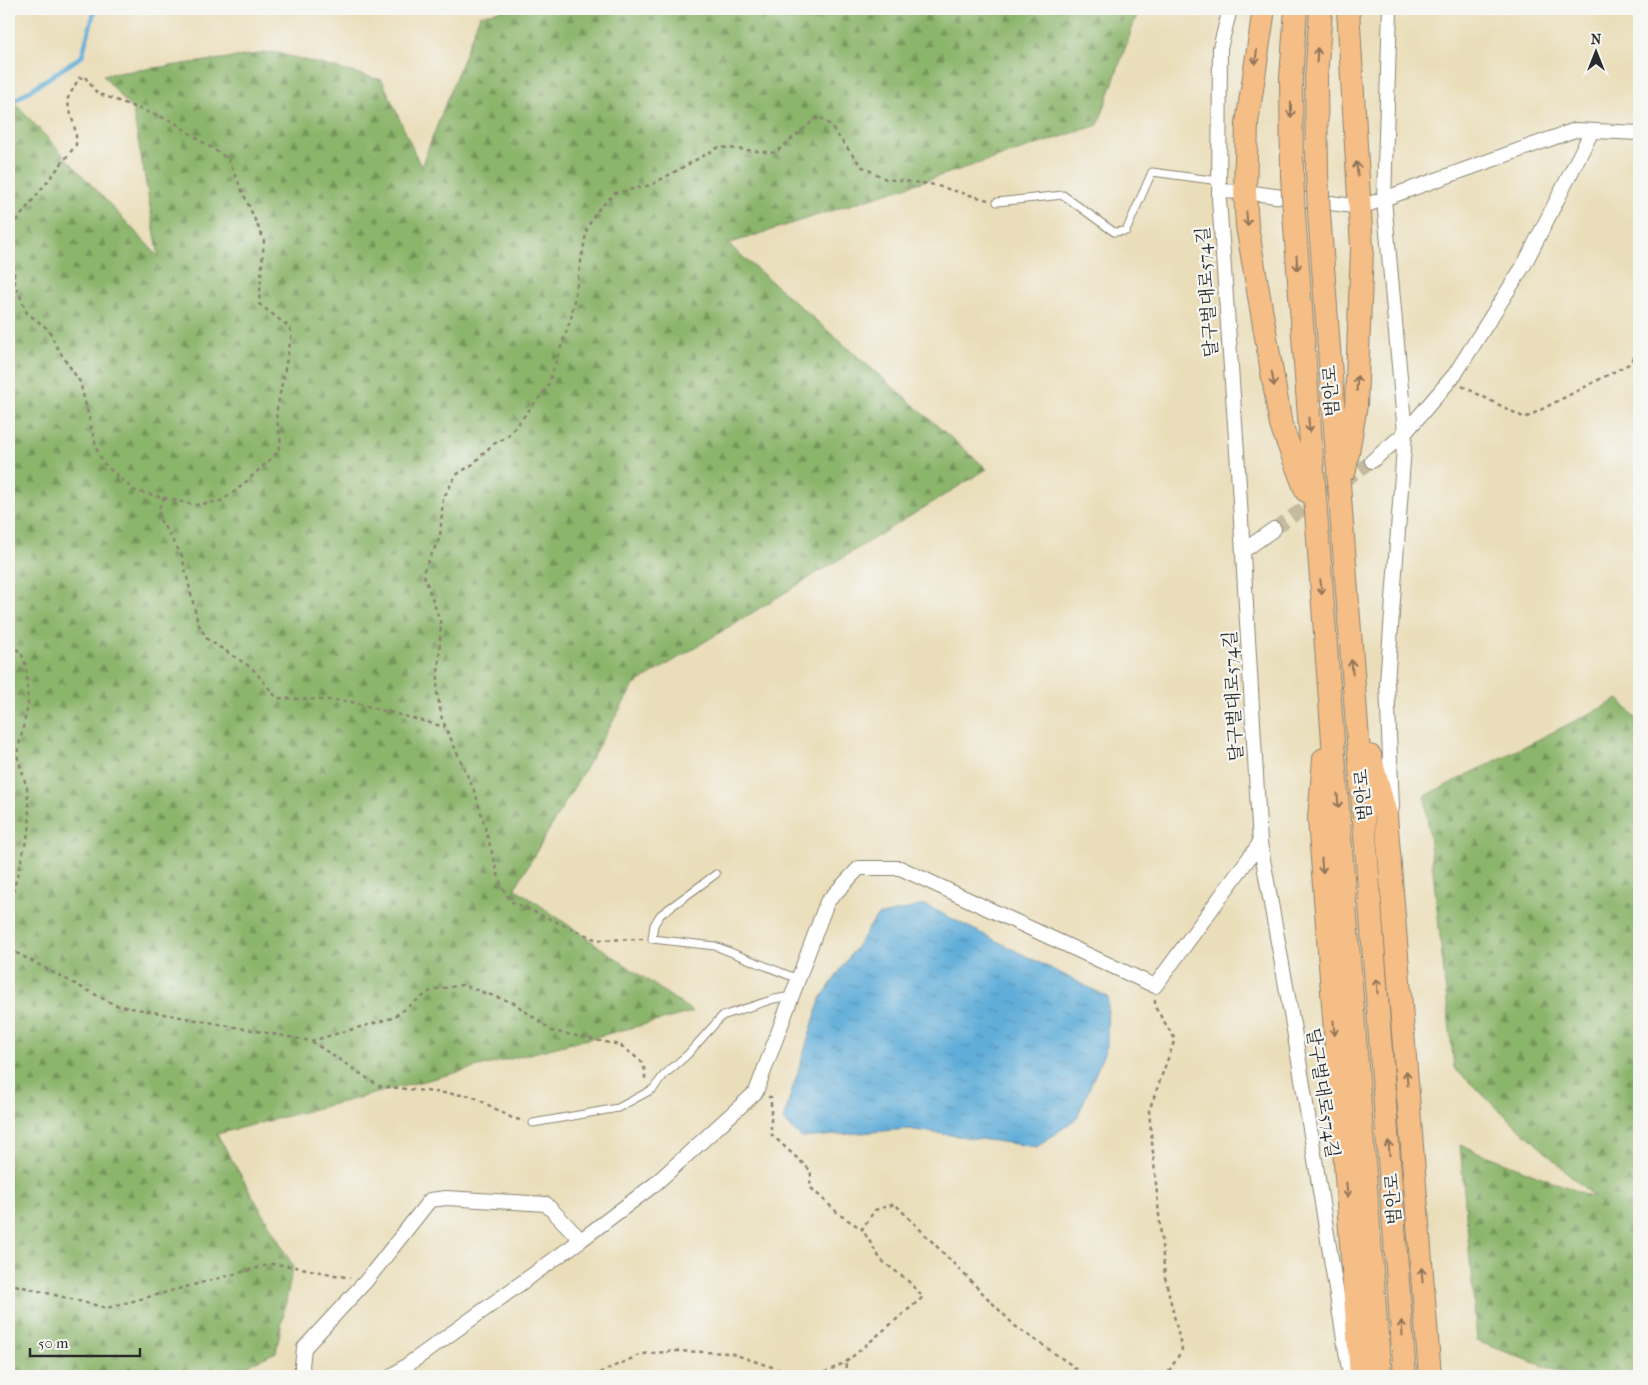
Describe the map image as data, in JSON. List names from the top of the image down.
{
  "streets": {
    "highway": ["범안로"],
    "street": ["달구벌대로574길"]
  },
  "scale_bar": "50 m",
  "north": "top"
}
